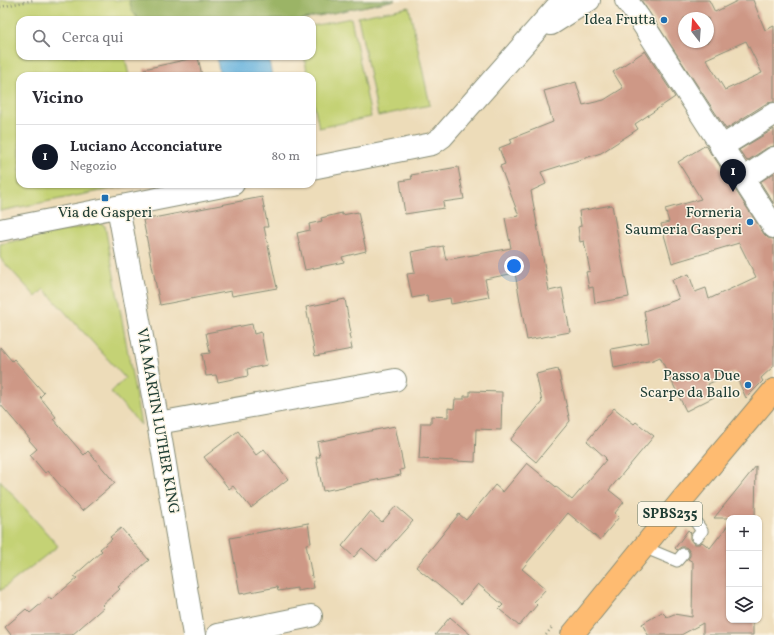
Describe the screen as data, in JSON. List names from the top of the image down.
{
  "streets": {
    "main road": ["SPBS235"],
    "street": ["VIA MARTIN LUTHER KING"]
  },
  "places": {
    "other": ["Idea Frutta", "Forneria Saumeria Gasperi", "Passo a Due Scarpe da Ballo"],
    "transit": ["Via de Gasperi"]
  },
  "north": "top",
  "page": {
    "search": "Cerca qui",
    "heading": "Vicino",
    "list": [
      {
        "mark": "1",
        "name": "Luciano Acconciature",
        "note": "Negozio",
        "value": "80 m"
      }
    ],
    "pins": "1",
    "map_buttons": ["+", "−"]
  }
}
